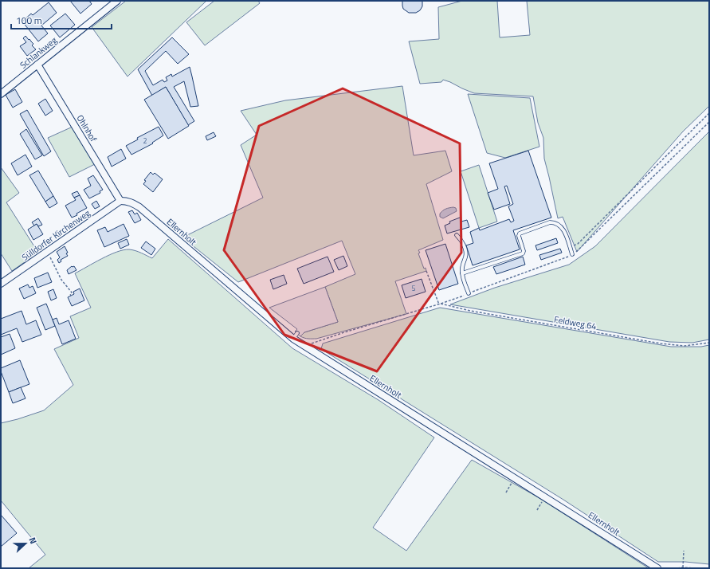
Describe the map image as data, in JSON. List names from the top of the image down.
{
  "streets": {
    "street": [
      "Schlankweg",
      "Ohlnhof",
      "Ellernholt",
      "Sülldorfer Kirchenweg"
    ],
    "path": ["Feldweg 64"]
  },
  "crossings": [
    ["Schlankweg", "Ohlnhof"],
    ["Ohlnhof", "Ellernholt"],
    ["Ohlnhof", "Sülldorfer Kirchenweg"],
    ["Ellernholt", "Sülldorfer Kirchenweg"]
  ],
  "house_numbers": ["2", "5"],
  "scale_bar": "100 m",
  "north": "right"
}
